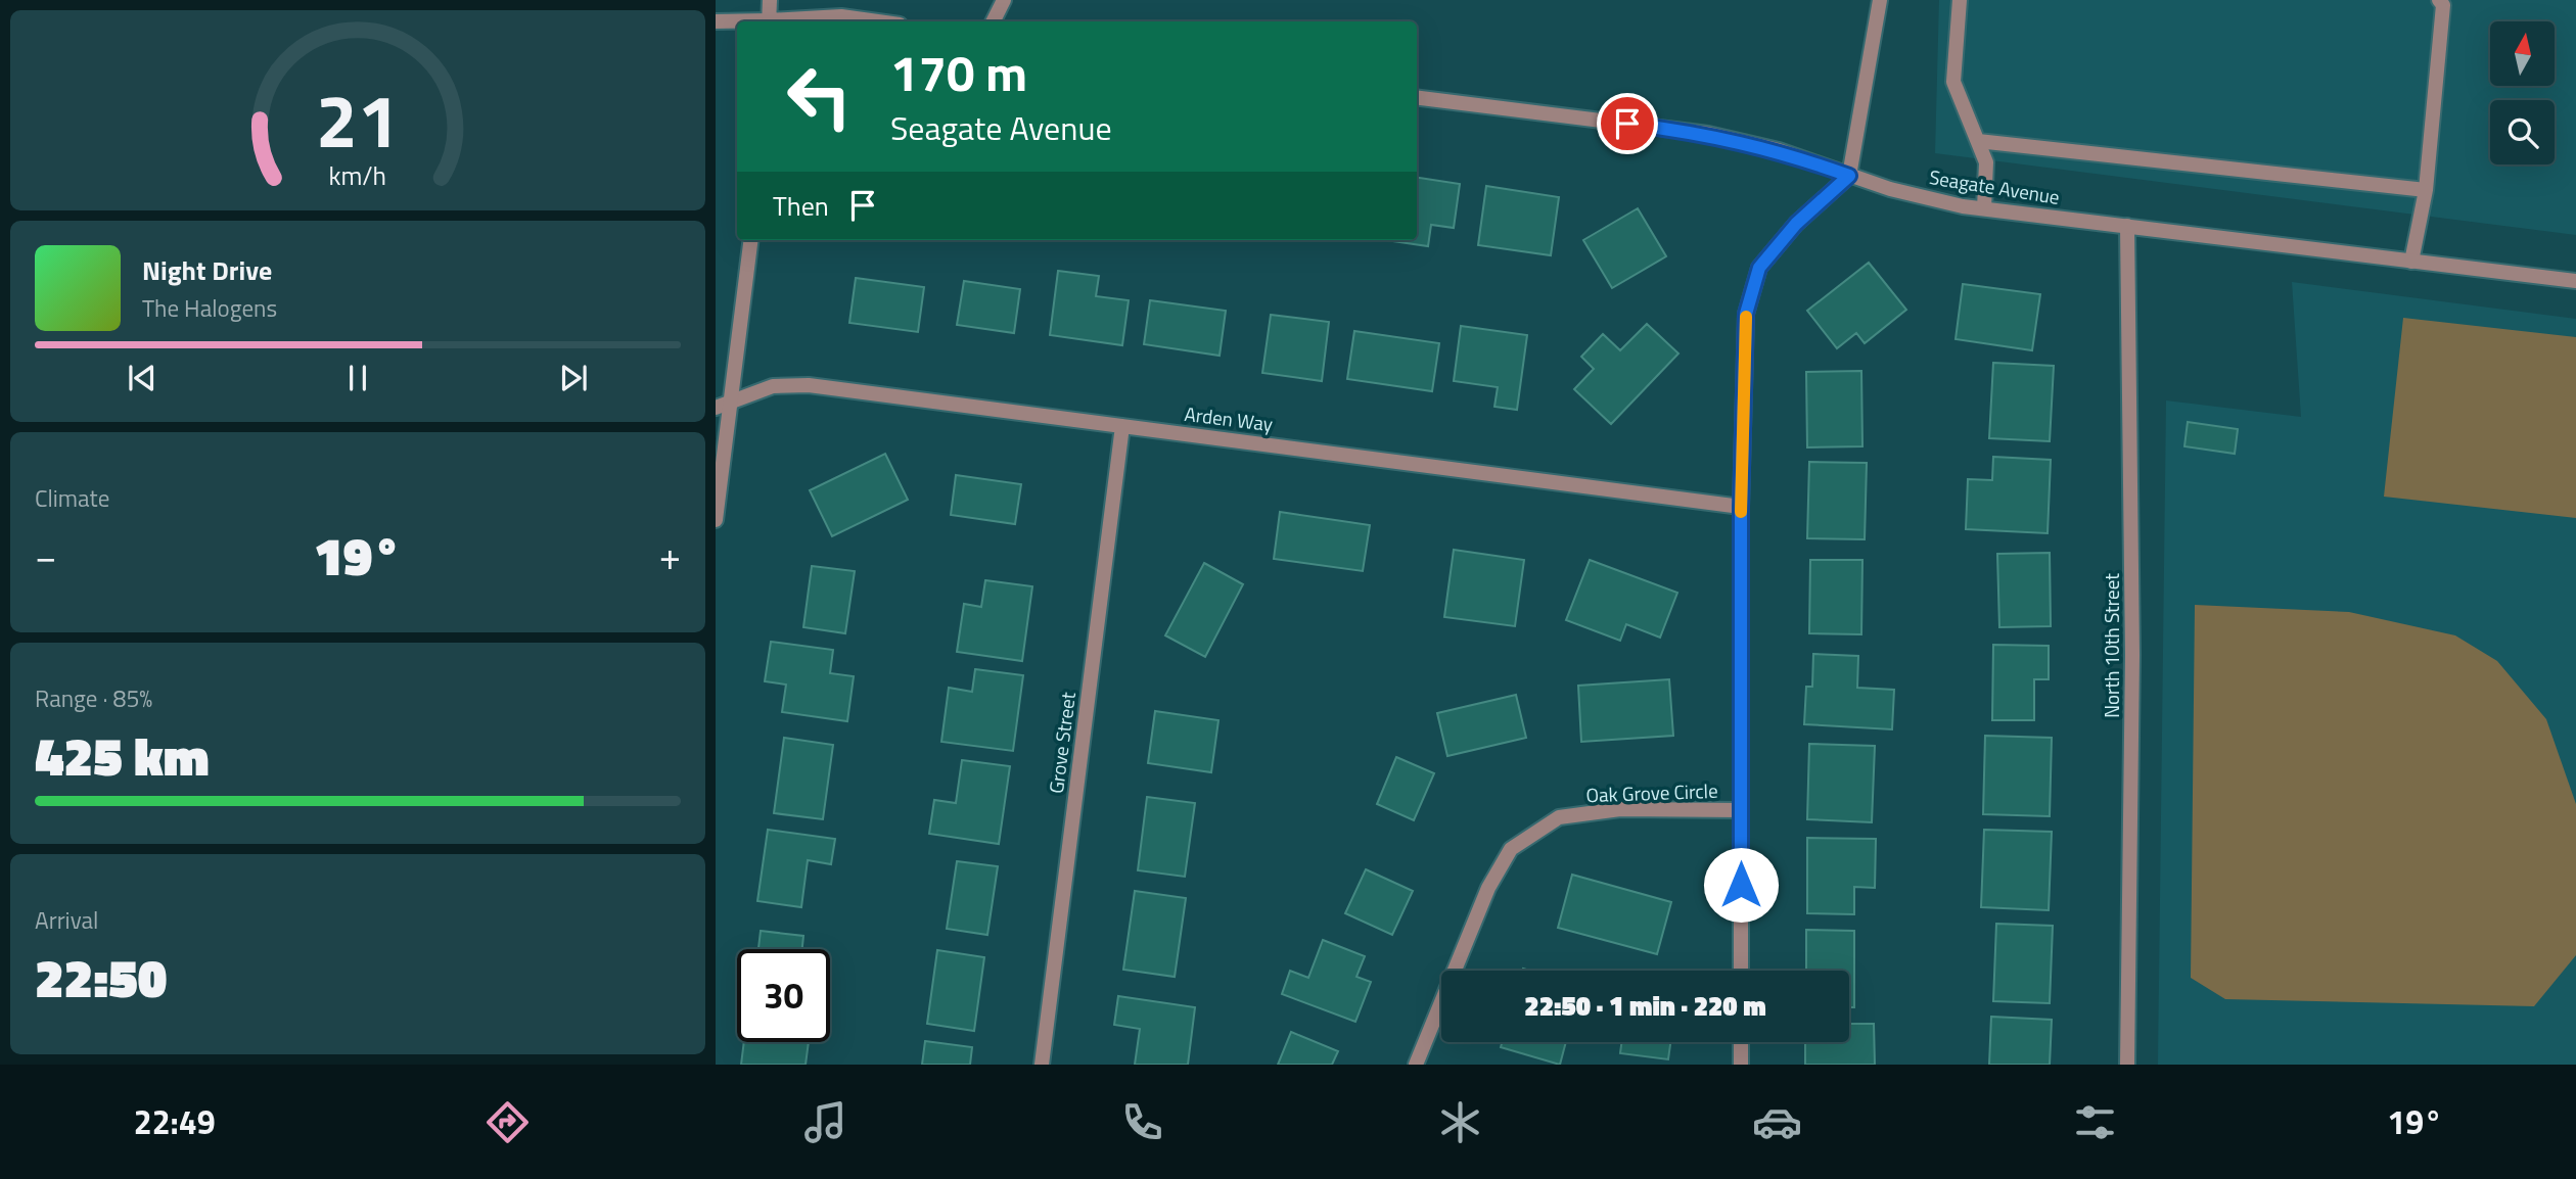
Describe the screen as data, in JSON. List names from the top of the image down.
{
  "streets": {
    "street": [
      "Seagate Avenue",
      "Arden Way",
      "North 10th Street",
      "Grove Street",
      "Oak Grove Circle"
    ]
  },
  "crossings": [
    ["Seagate Avenue", "North 10th Street"],
    ["Arden Way", "Grove Street"]
  ],
  "north": "top",
  "page": {
    "turn": ["170 m", "Seagate Avenue"],
    "then": "Then",
    "song": ["Night Drive", "The Halogens"],
    "tile": [
      "Climate",
      ["Range · 85%", "425 km"],
      ["Arrival", "22:50"]
    ],
    "heat": ["−", "19°", "+"],
    "limit": "30",
    "trip": "22:50 · 1 min · 220 m",
    "tabs": ["22:49", "19°"],
    "gauge": ["21", "km/h"]
  }
}
